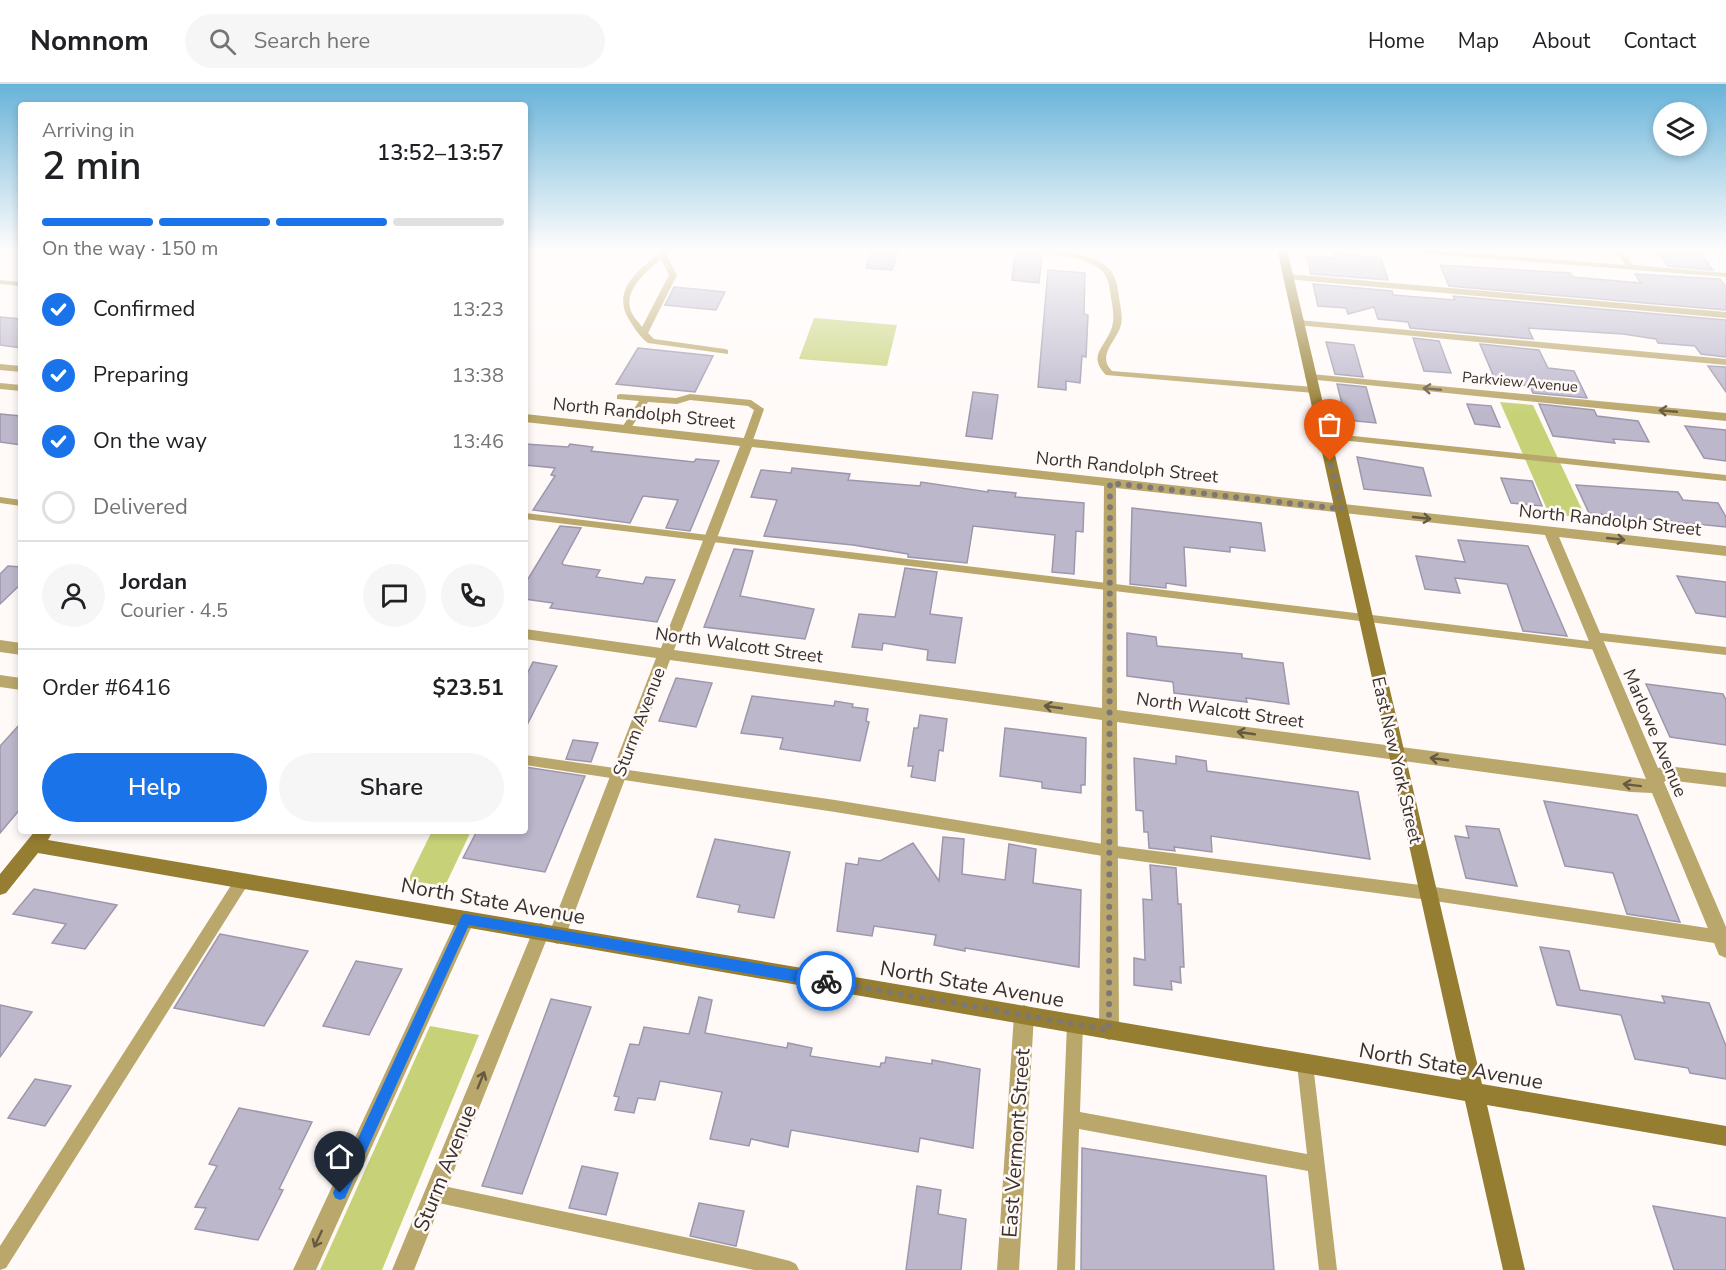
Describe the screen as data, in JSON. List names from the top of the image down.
{
  "streets": {
    "main road": ["East New York Street", "North State Avenue"],
    "street": [
      "Parkview Avenue",
      "North Randolph Street",
      "North Walcott Street",
      "Sturm Avenue",
      "Marlowe Avenue",
      "East Vermont Street"
    ]
  },
  "crossings": [
    ["Parkview Avenue", "East New York Street"],
    ["North Randolph Street", "Sturm Avenue"],
    ["North Randolph Street", "Marlowe Avenue"],
    ["North Randolph Street", "East New York Street"],
    ["North Walcott Street", "Sturm Avenue"],
    ["North Walcott Street", "Marlowe Avenue"],
    ["North Walcott Street", "East New York Street"],
    ["Sturm Avenue", "North State Avenue"],
    ["East New York Street", "North State Avenue"],
    ["North State Avenue", "East Vermont Street"]
  ],
  "one_way": ["Parkview Avenue", "North Walcott Street"],
  "page": {
    "header": "Nomnom",
    "search": "Search here",
    "nav": [
      "Home",
      "Map",
      "About",
      "Contact"
    ],
    "heading": ["2 min", "Arriving in", "13:52–13:57"],
    "panel": [
      "Jordan",
      "Courier · 4.5",
      "Order #6416",
      "$23.51"
    ],
    "bar": "On the way · 150 m",
    "list": [
      ["Confirmed", "13:23"],
      ["Preparing", "13:38"],
      ["On the way", "13:46"],
      "Delivered"
    ],
    "buttons": ["Help", "Share"]
  }
}
